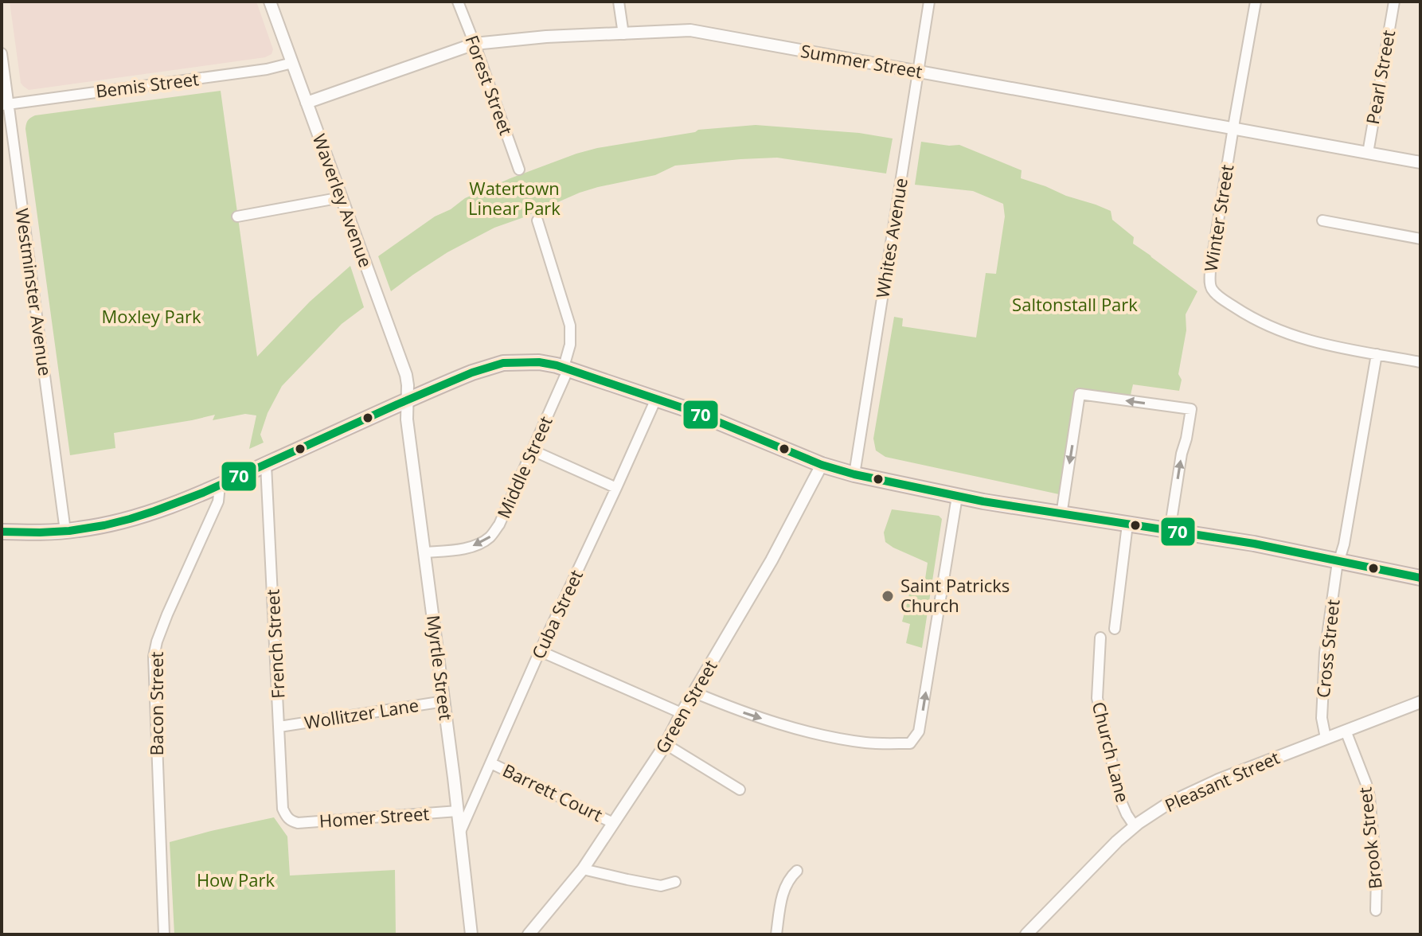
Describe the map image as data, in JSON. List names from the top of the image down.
{
  "streets": {
    "street": [
      "Summer Street",
      "Pearl Street",
      "Bemis Street",
      "Forest Street",
      "Waverley Avenue",
      "Winter Street",
      "Whites Avenue",
      "Westminster Avenue",
      "Middle Street",
      "Cuba Street",
      "French Street",
      "Cross Street",
      "Myrtle Street",
      "Bacon Street",
      "Green Street",
      "Wollitzer Lane",
      "Church Lane",
      "Pleasant Street",
      "Barrett Court",
      "Homer Street",
      "Brook Street"
    ]
  },
  "crossings": [
    ["Summer Street", "Pearl Street"],
    ["Summer Street", "Forest Street"],
    ["Summer Street", "Waverley Avenue"],
    ["Summer Street", "Winter Street"],
    ["Summer Street", "Whites Avenue"],
    ["Bemis Street", "Waverley Avenue"],
    ["Bemis Street", "Westminster Avenue"],
    ["Waverley Avenue", "Myrtle Street"],
    ["Winter Street", "Cross Street"],
    ["Middle Street", "Myrtle Street"],
    ["Cuba Street", "Myrtle Street"],
    ["Cuba Street", "Barrett Court"],
    ["French Street", "Wollitzer Lane"],
    ["French Street", "Homer Street"],
    ["Cross Street", "Pleasant Street"],
    ["Myrtle Street", "Wollitzer Lane"],
    ["Myrtle Street", "Homer Street"],
    ["Green Street", "Barrett Court"],
    ["Church Lane", "Pleasant Street"],
    ["Pleasant Street", "Brook Street"]
  ],
  "one_way": ["Middle Street"],
  "parks": [
    "Watertown Linear Park",
    "Saltonstall Park",
    "Moxley Park",
    "How Park"
  ],
  "places": ["Saint Patricks Church"],
  "lines": ["transit line 70"]
}
